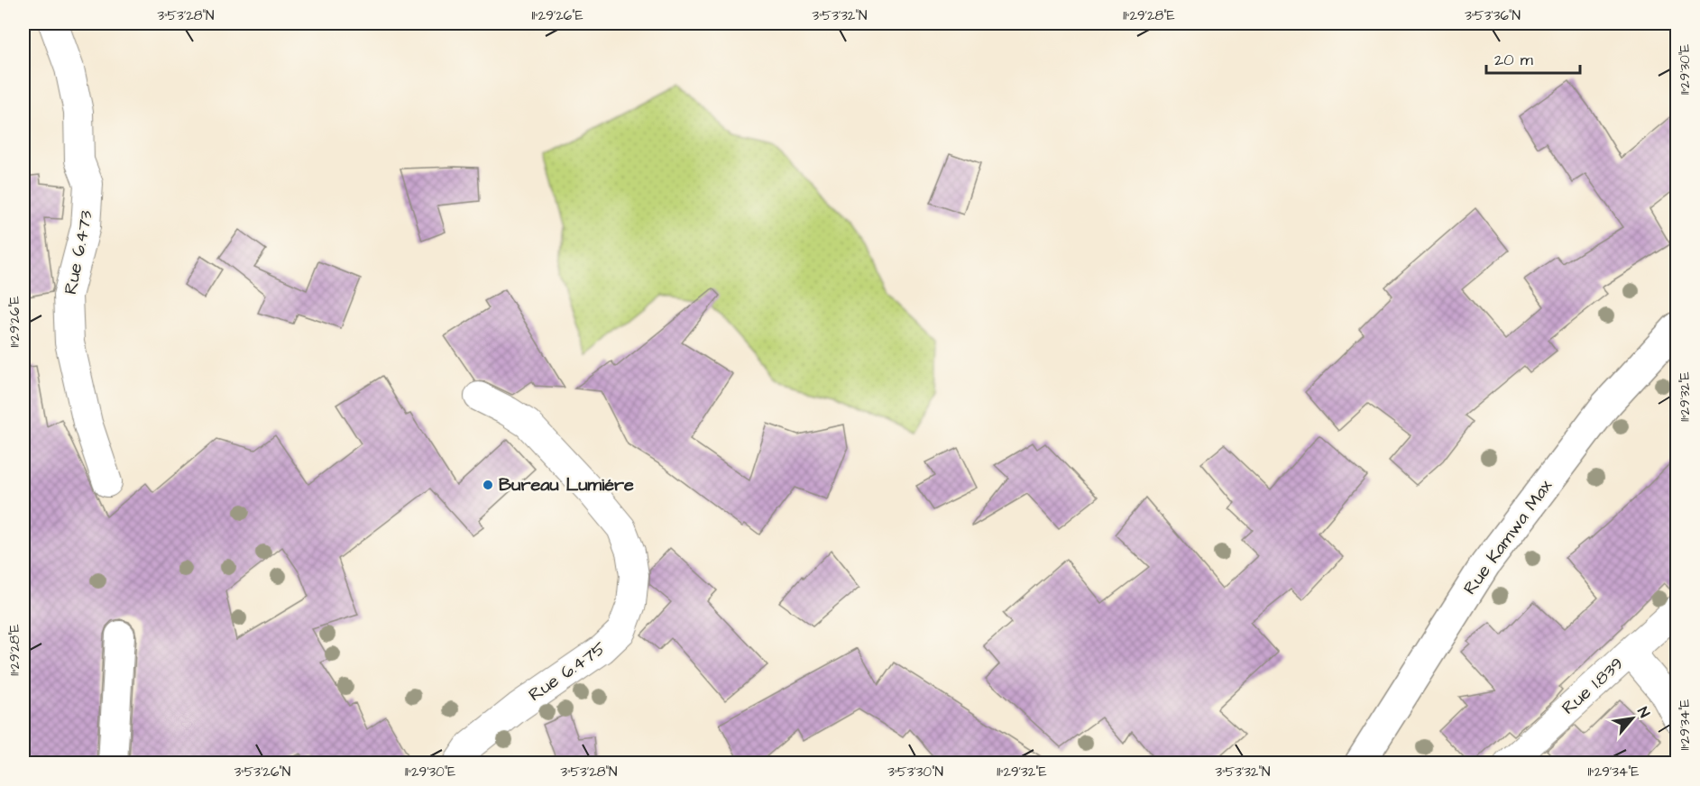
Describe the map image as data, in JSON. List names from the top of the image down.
{
  "streets": {
    "main road": ["Rue Kamwa Max"],
    "street": ["Rue 6.473", "Rue 6.475", "Rue 1.839"]
  },
  "places": ["Bureau Lumiére"],
  "scale_bar": "20 m",
  "north": "top right",
  "coordinates": [
    "3°53'28\"N",
    "11°29'26\"E",
    "3°53'32\"N",
    "11°29'28\"E",
    "3°53'36\"N",
    "11°29'30\"E",
    "11°29'32\"E",
    "11°29'34\"E",
    "3°53'26\"N",
    "3°53'30\"N"
  ]
}
